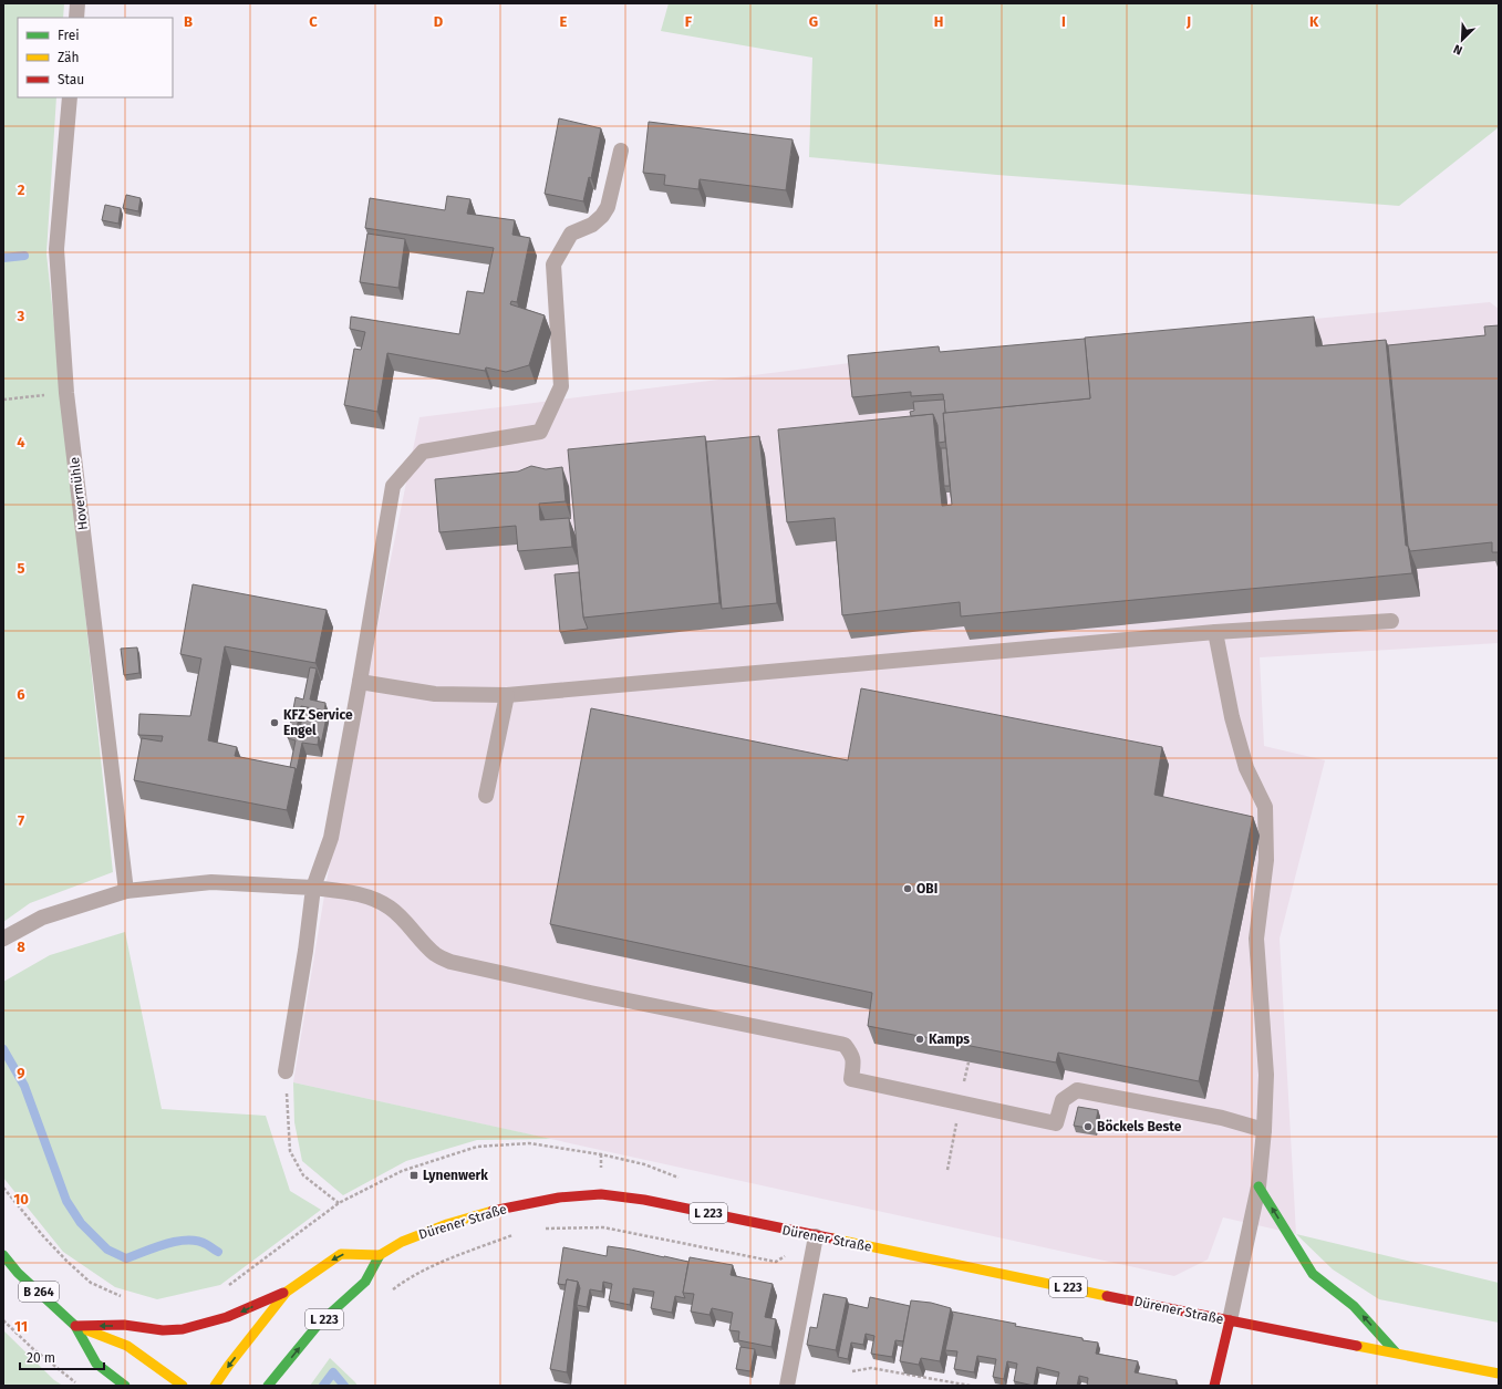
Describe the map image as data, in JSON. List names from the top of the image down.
{
  "streets": {
    "main road": ["L 223", "Dürener Straße", "B 264"],
    "lane": ["Hovermühle"]
  },
  "crossings": [
    ["L 223", "Dürener Straße"]
  ],
  "places": {
    "other": [
      "KFZ Service Engel",
      "OBI",
      "Kamps",
      "Böckels Beste"
    ],
    "transit": ["Lynenwerk"]
  },
  "legend": ["Frei", "Zäh", "Stau"],
  "scale_bar": "20 m",
  "north": "bottom left",
  "grid": {
    "columns": [
      "B",
      "C",
      "D",
      "E",
      "F",
      "G",
      "H",
      "I",
      "J",
      "K"
    ],
    "rows": [
      "2",
      "3",
      "4",
      "5",
      "6",
      "7",
      "8",
      "9",
      "10",
      "11"
    ]
  }
}
